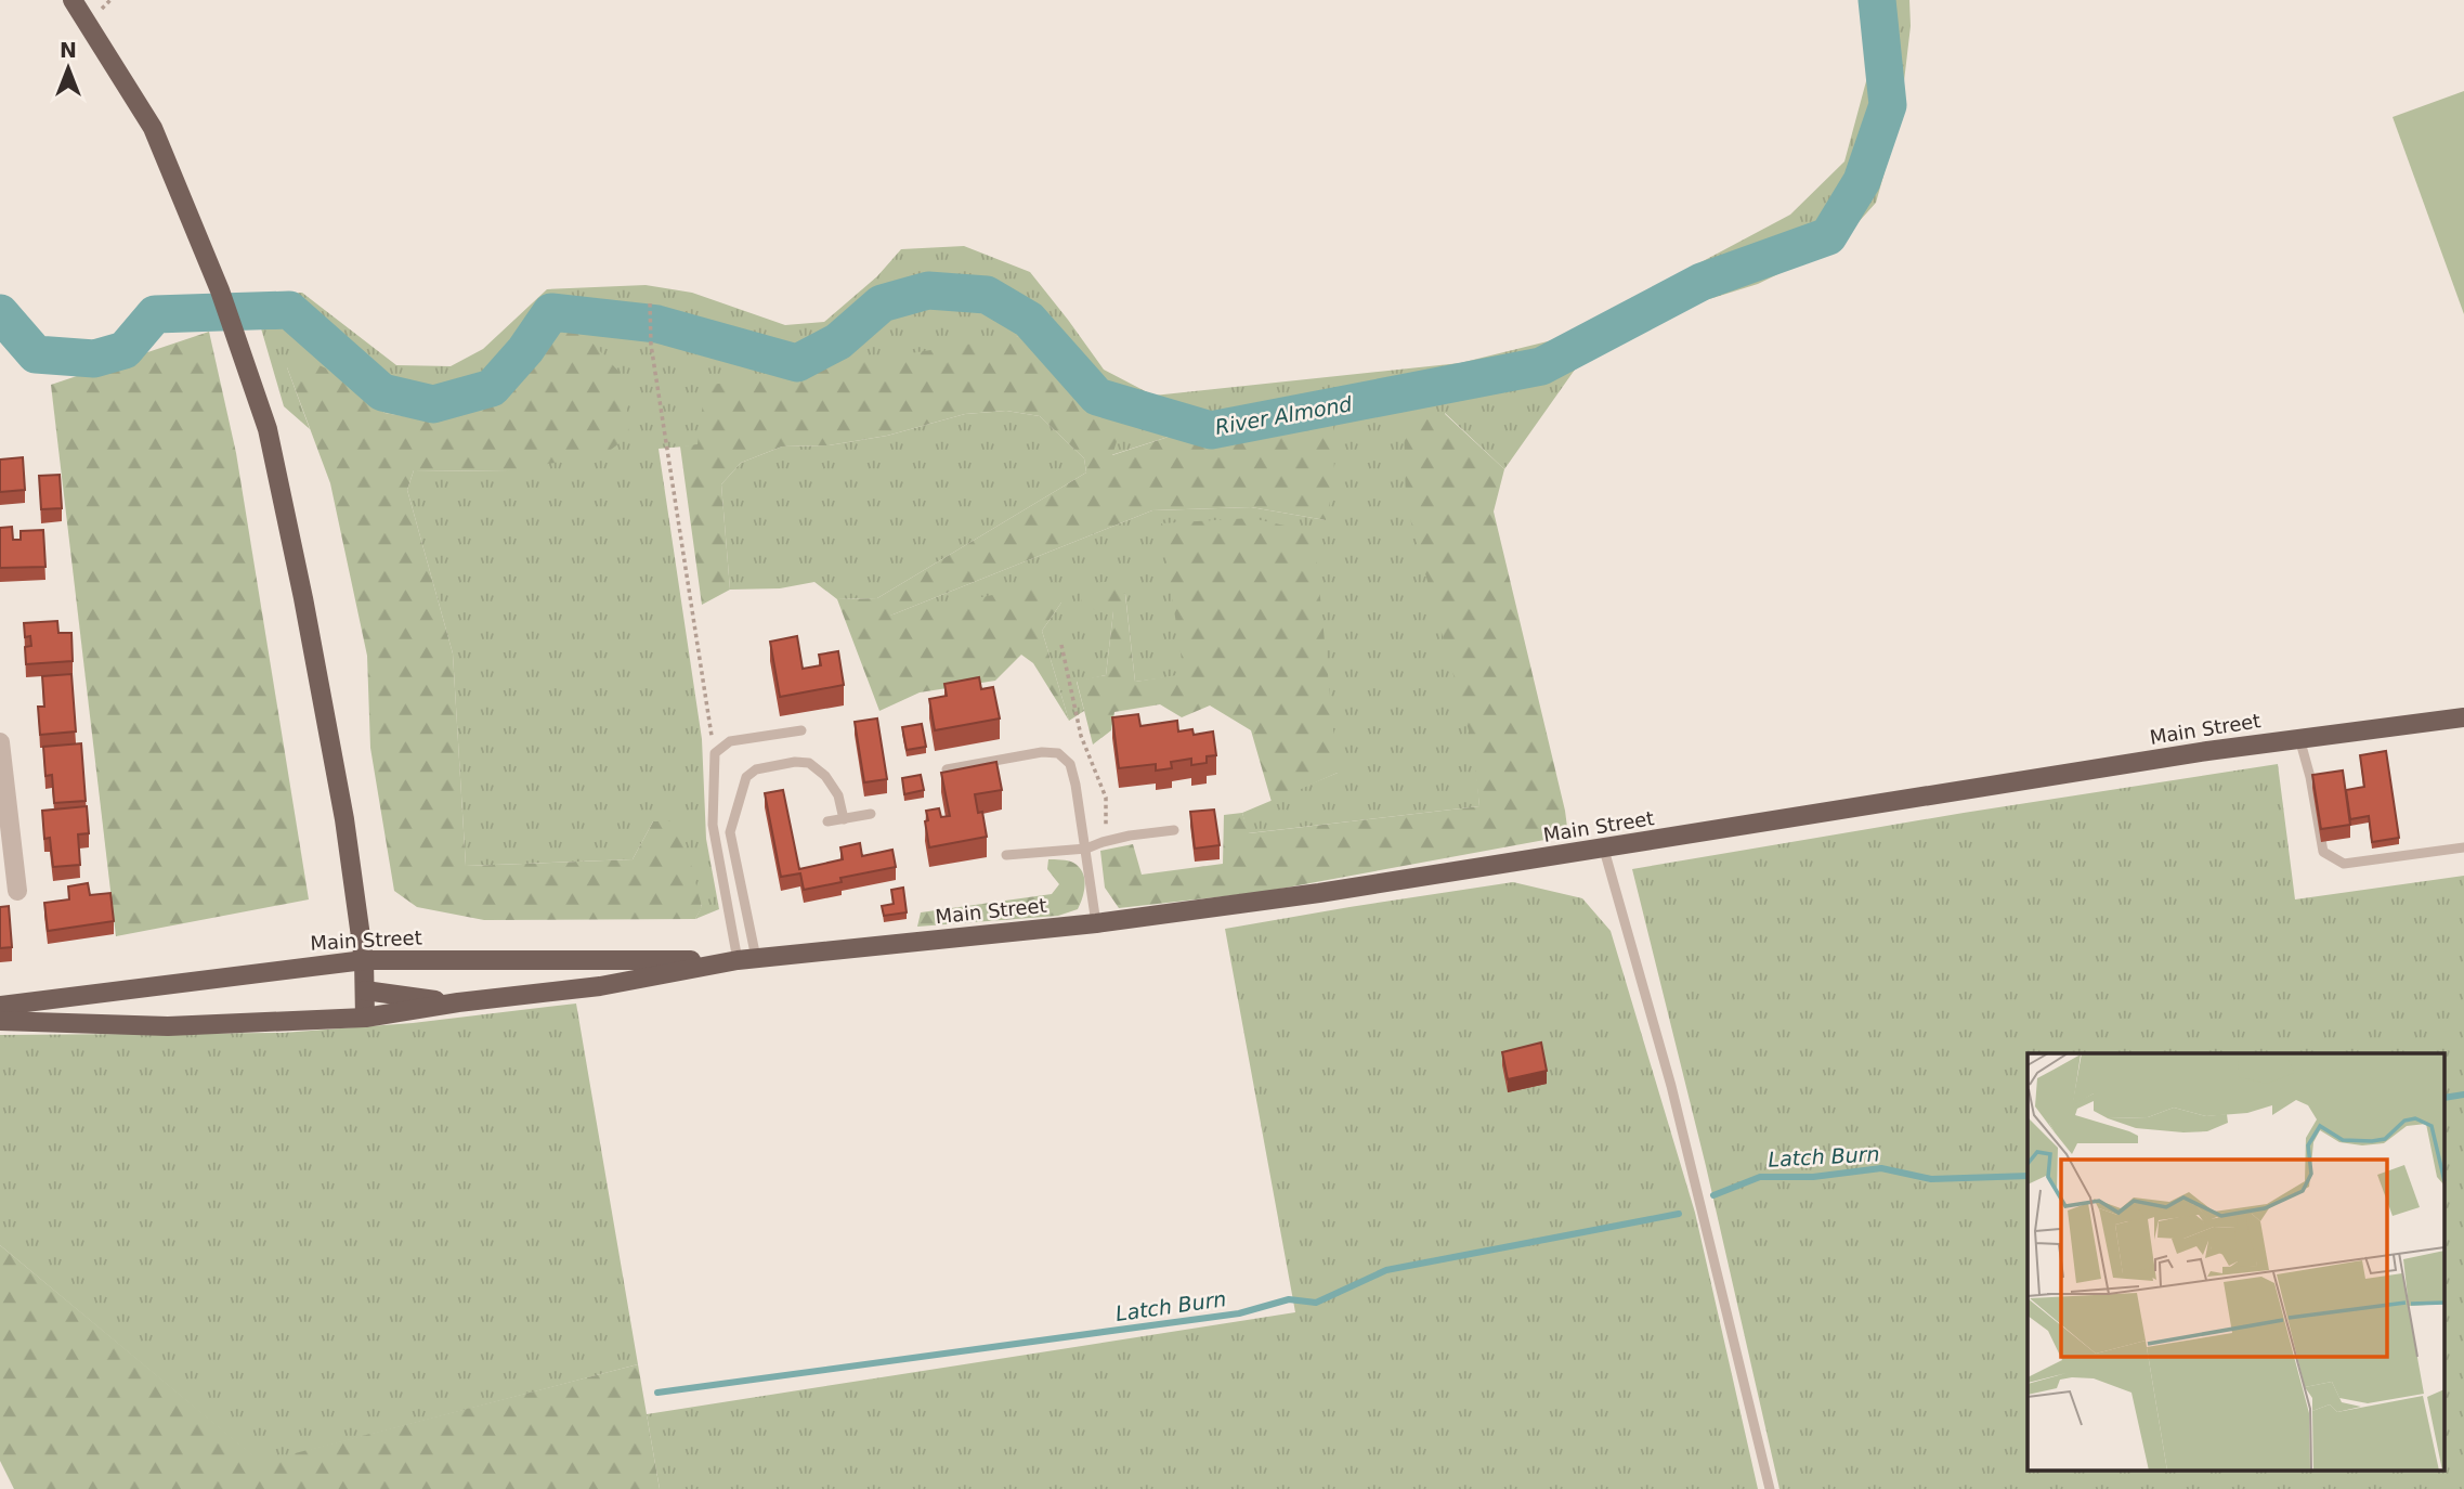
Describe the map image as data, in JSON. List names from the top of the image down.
{
  "streets": {
    "main road": ["Main Street"]
  },
  "water": ["River Almond", "Latch Burn"],
  "north": "top"
}
